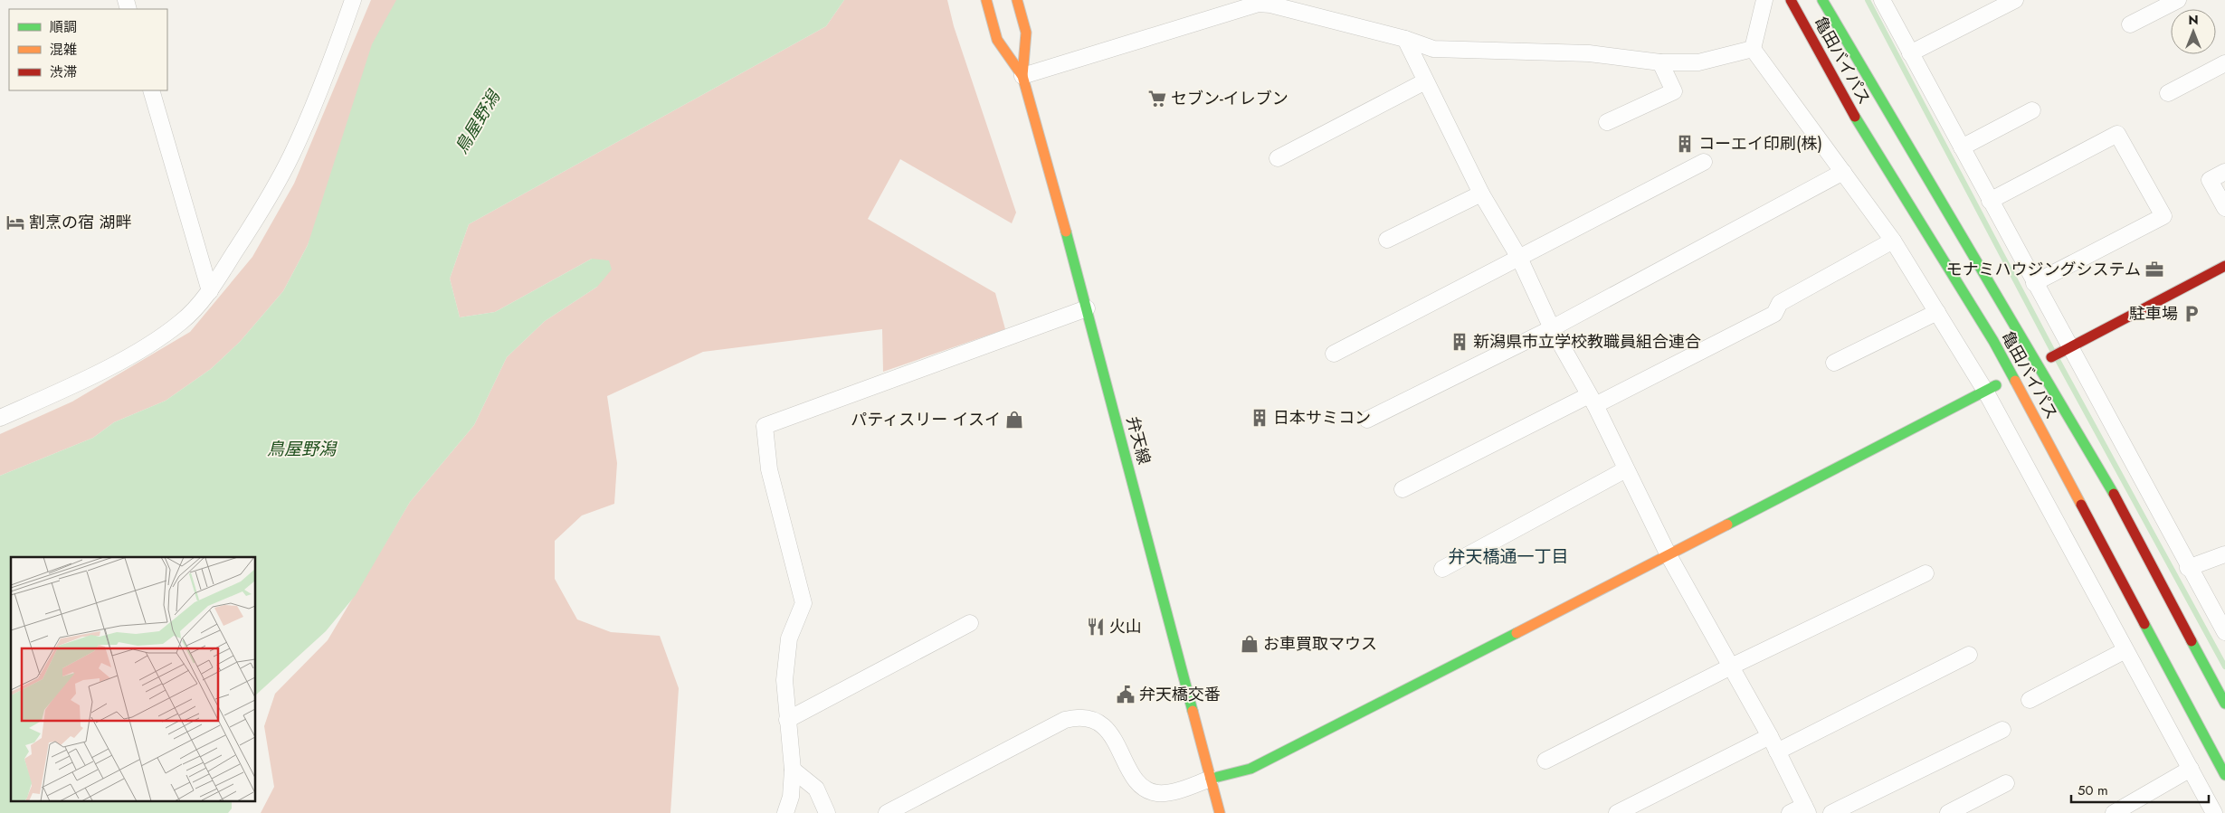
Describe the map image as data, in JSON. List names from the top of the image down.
{
  "streets": {
    "main road": ["亀田バイパス", "弁天線"]
  },
  "districts": ["弁天橋通一丁目"],
  "water": ["鳥屋野潟"],
  "places": {
    "supermarket": ["セブン-イレブン"],
    "building": ["コーエイ印刷(株)", "新潟県市立学校教職員組合連合", "日本サミコン"],
    "hotel": ["割烹の宿 湖畔"],
    "office": ["モナミハウジングシステム"],
    "parking": ["駐車場"],
    "shop": ["パティスリー イスイ", "お車買取マウス"],
    "restaurant": ["火山"],
    "public building": ["弁天橋交番"]
  },
  "legend": ["順調", "混雑", "渋滞"],
  "scale_bar": "50 m",
  "north": "top"
}
